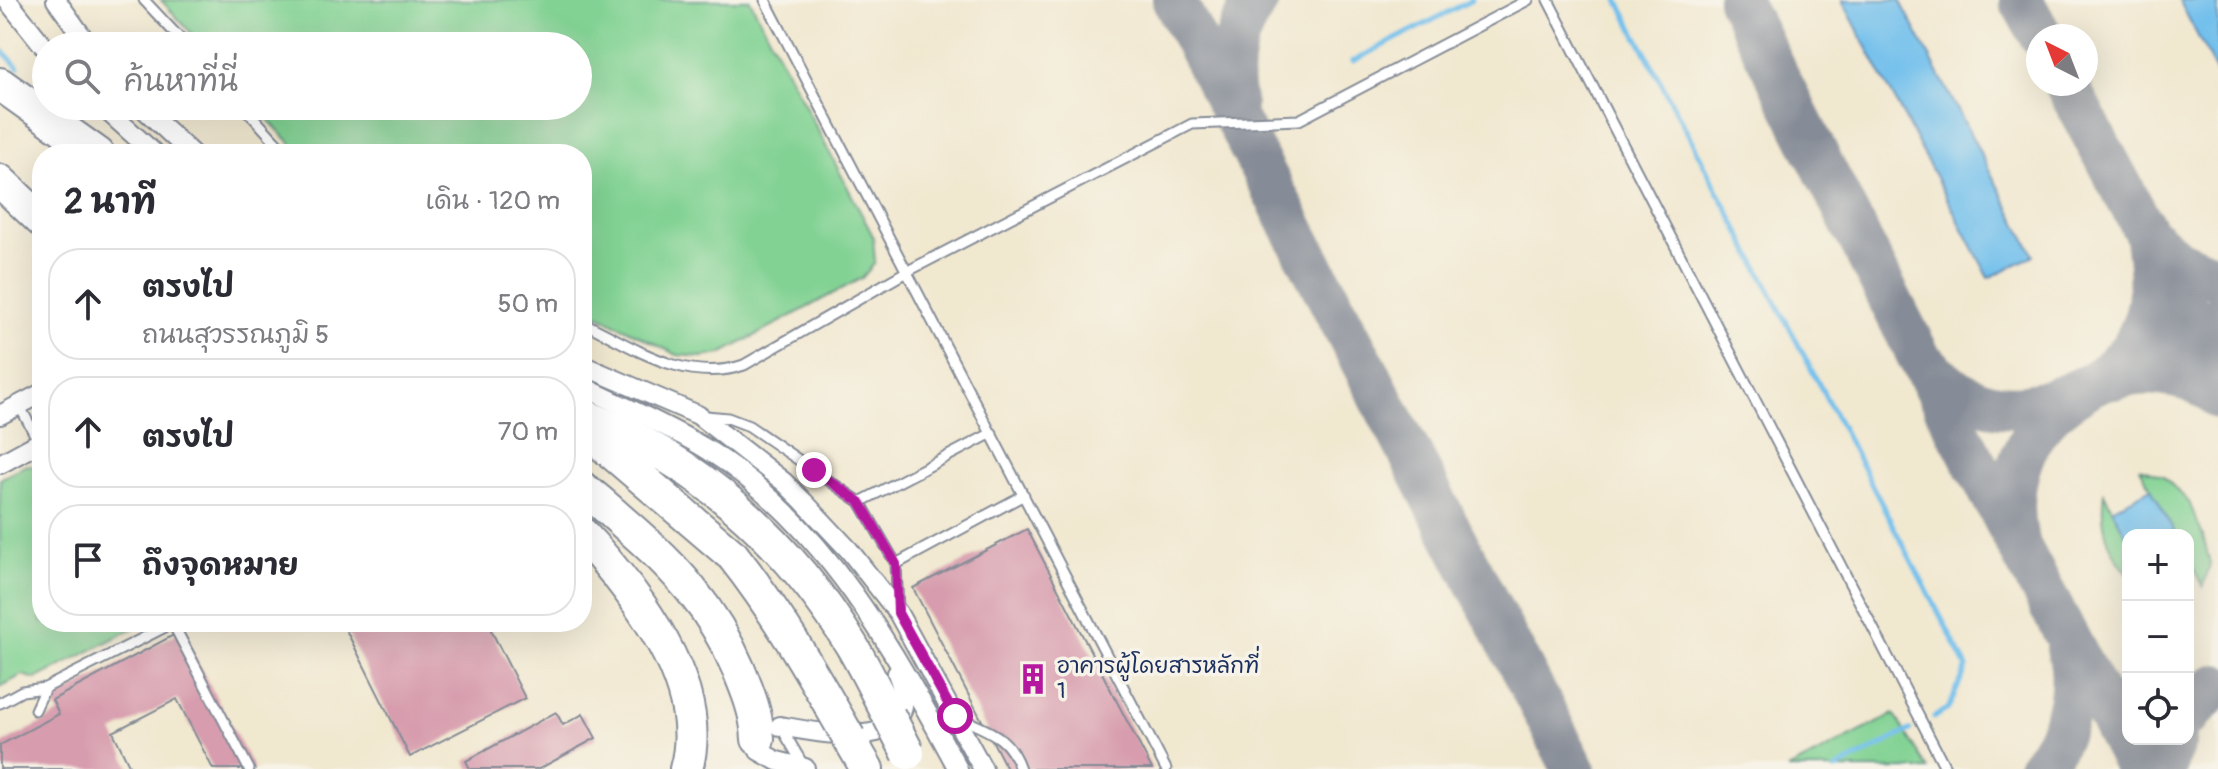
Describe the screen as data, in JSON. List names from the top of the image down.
{
  "places": {
    "building": ["อาคารผู้โดยสารหลักที่ 1"]
  },
  "north": "top left",
  "page": {
    "search": "ค้นหาที่นี่",
    "heading": ["2 นาที", "เดิน · 120 m"],
    "list": [
      ["ตรงไป", "ถนนสุวรรณภูมิ 5", "50 m"],
      ["ตรงไป", "70 m"],
      "ถึงจุดหมาย"
    ],
    "map_buttons": ["+", "−"]
  }
}
